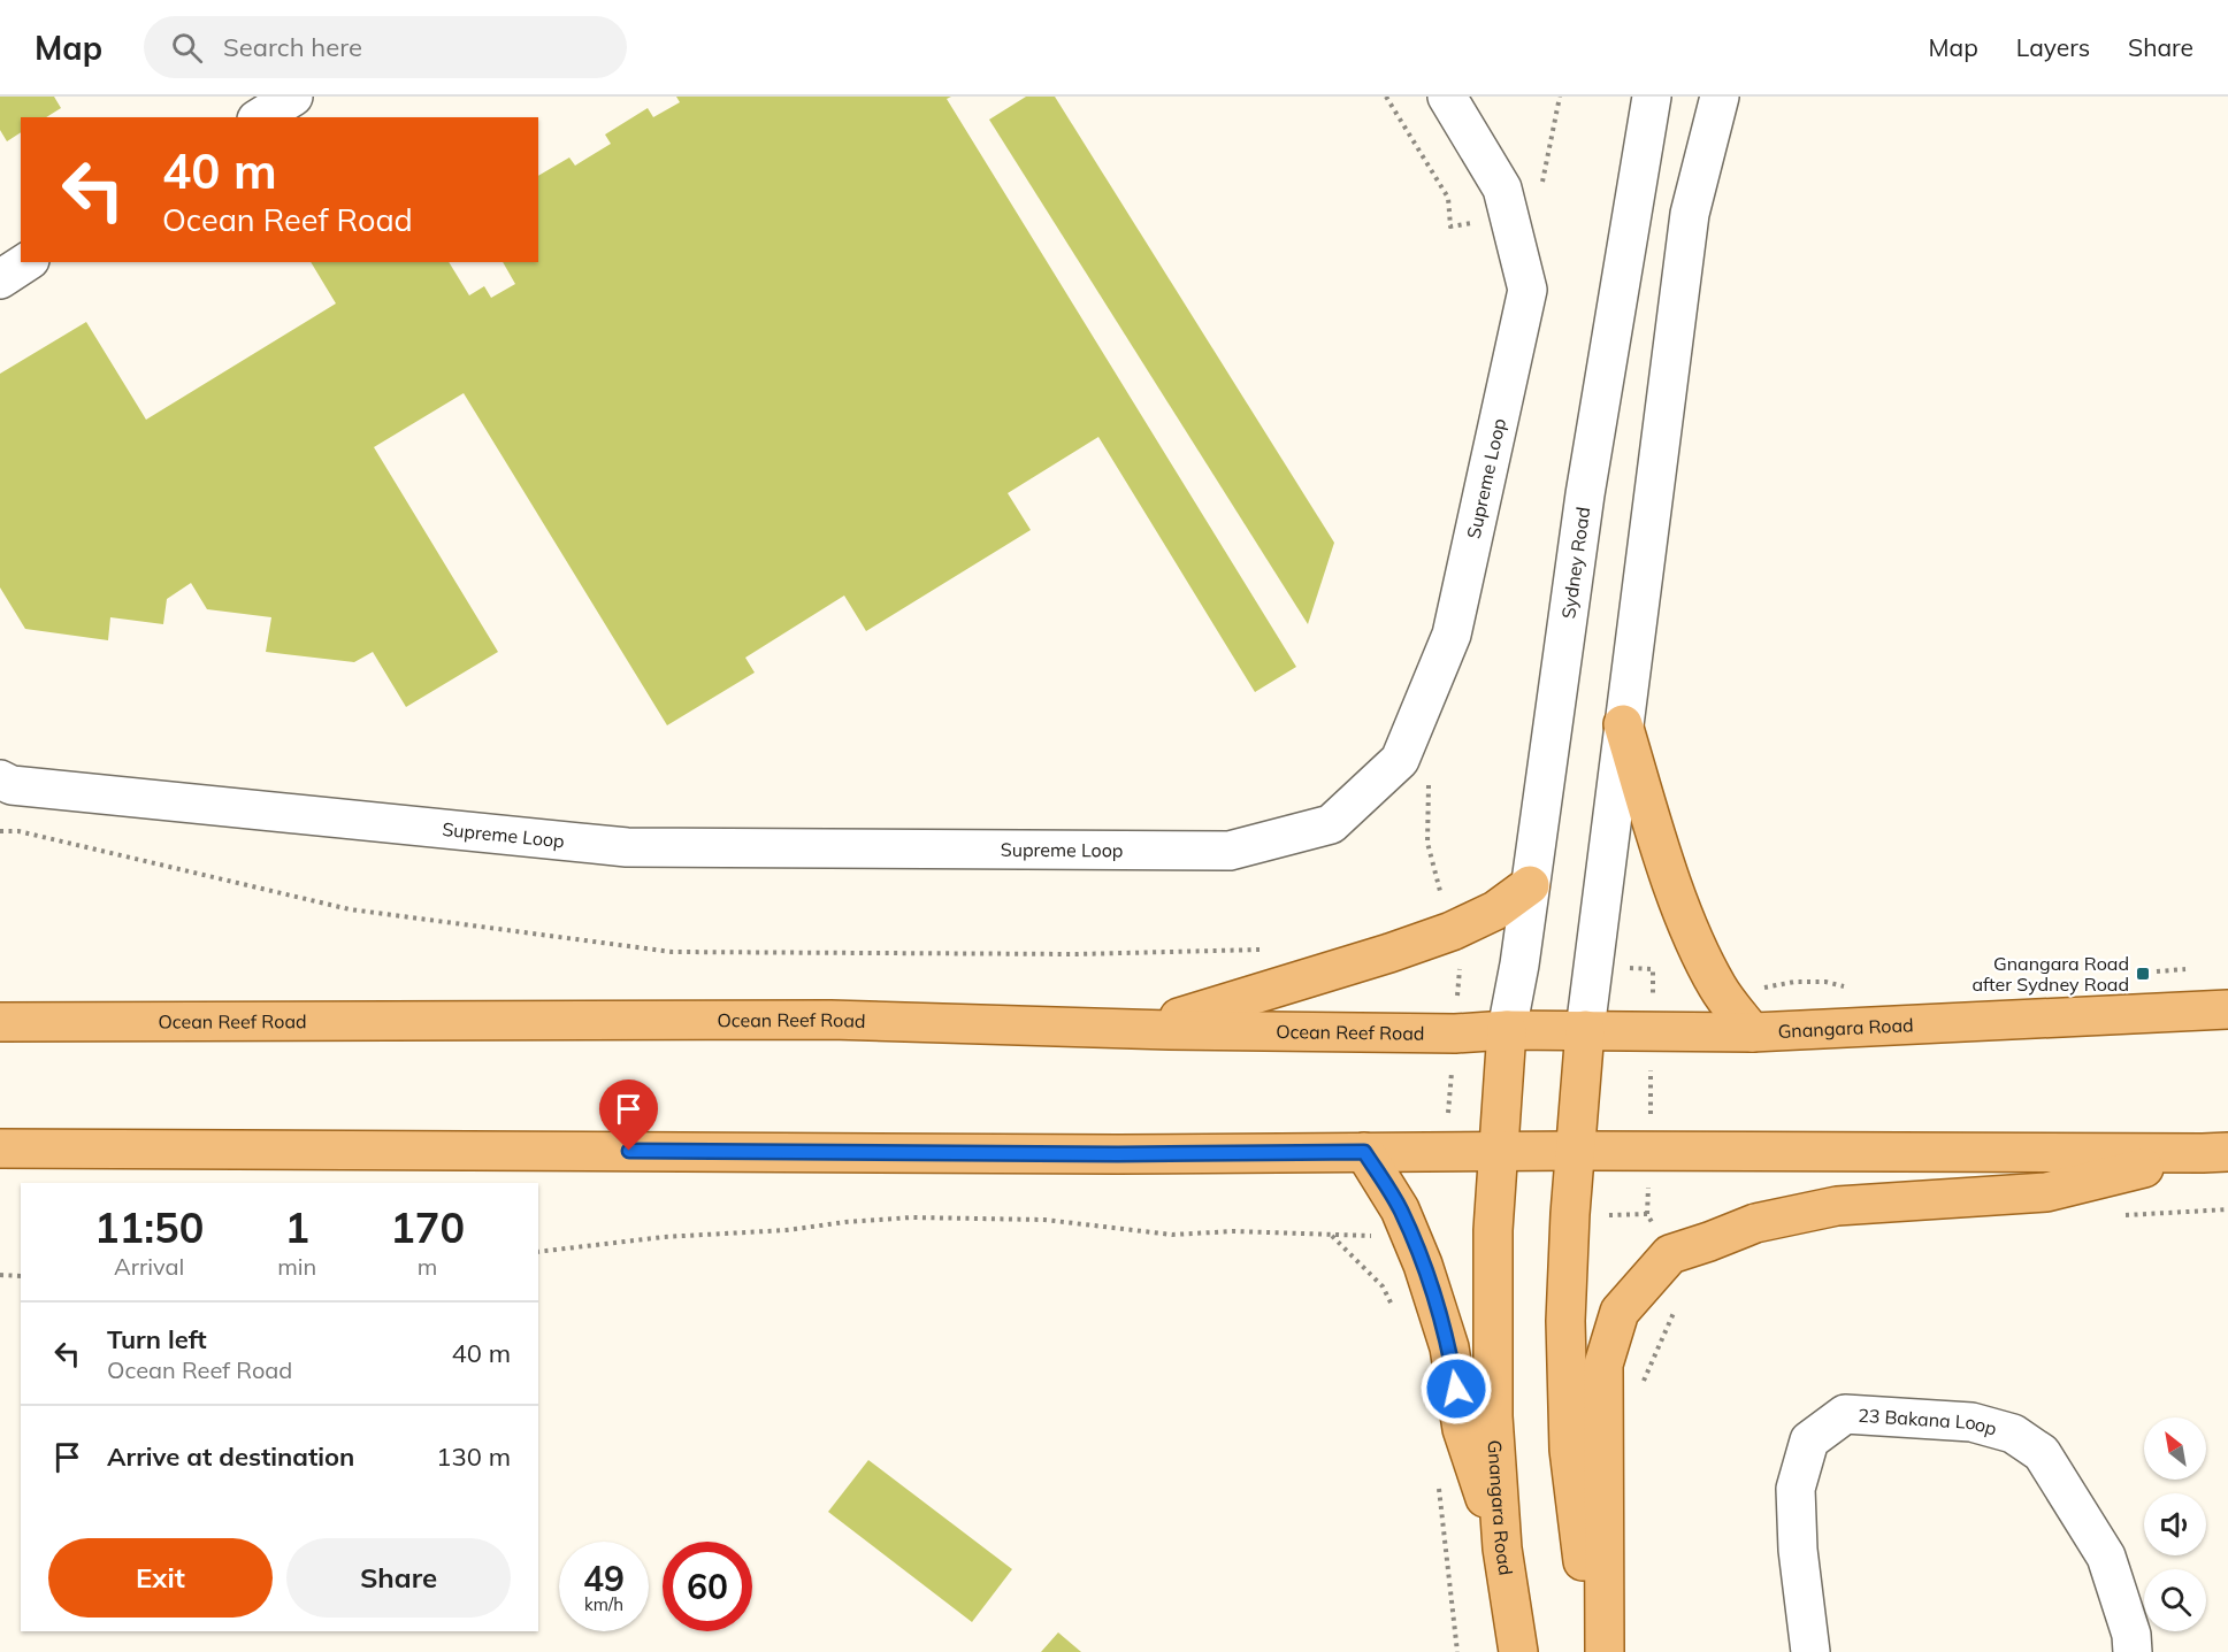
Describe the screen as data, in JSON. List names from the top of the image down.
{
  "streets": {
    "main road": ["Ocean Reef Road", "Gnangara Road"],
    "street": ["Supreme Loop", "Sydney Road", "23 Bakana Loop"]
  },
  "crossings": [
    ["Sydney Road", "Ocean Reef Road"],
    ["Sydney Road", "Gnangara Road"],
    ["Ocean Reef Road", "Gnangara Road"]
  ],
  "places": {
    "transit": ["Gnangara Road after Sydney Road"]
  },
  "north": "top left",
  "page": {
    "header": "Map",
    "search": "Search here",
    "nav": ["Map", "Layers", "Share"],
    "turn": ["40 m", "Ocean Reef Road"],
    "eta": [
      "11:50",
      "Arrival",
      "1",
      "min",
      "170",
      "m"
    ],
    "list": [
      {
        "name": "Turn left",
        "note": "Ocean Reef Road",
        "value": "40 m"
      },
      {
        "name": "Arrive at destination",
        "value": "130 m"
      }
    ],
    "buttons": ["Exit", "Share"],
    "speed": "49 km/h",
    "limit": "60"
  }
}
